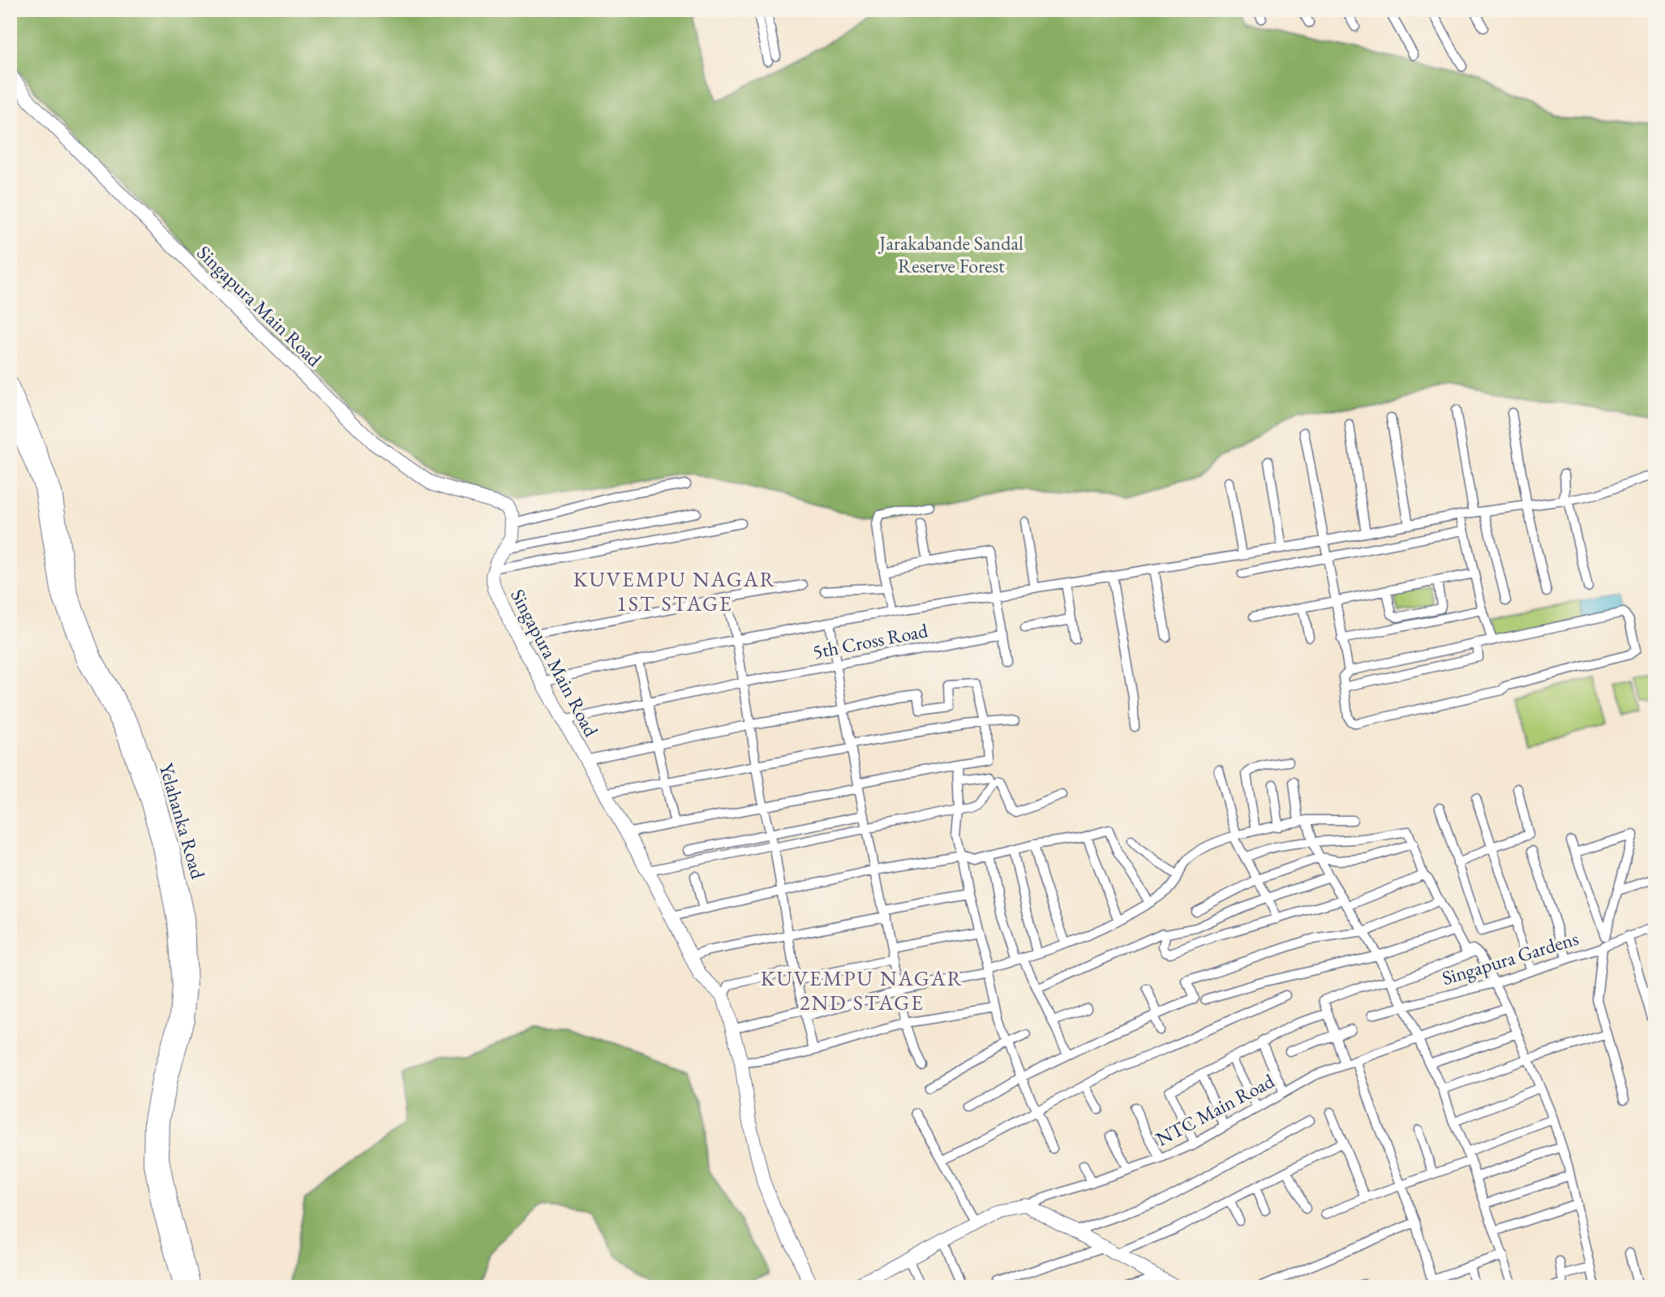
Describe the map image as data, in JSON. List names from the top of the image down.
{
  "streets": {
    "main road": ["Yelahanka Road"],
    "street": [
      "Singapura Main Road",
      "5th Cross Road",
      "Singapura Gardens",
      "NTC Main Road"
    ]
  },
  "crossings": [
    ["Singapura Main Road", "5th Cross Road"]
  ],
  "districts": ["KUVEMPU NAGAR 1ST STAGE", "KUVEMPU NAGAR 2ND STAGE"],
  "parks": ["Jarakabande Sandal Reserve Forest"]
}
